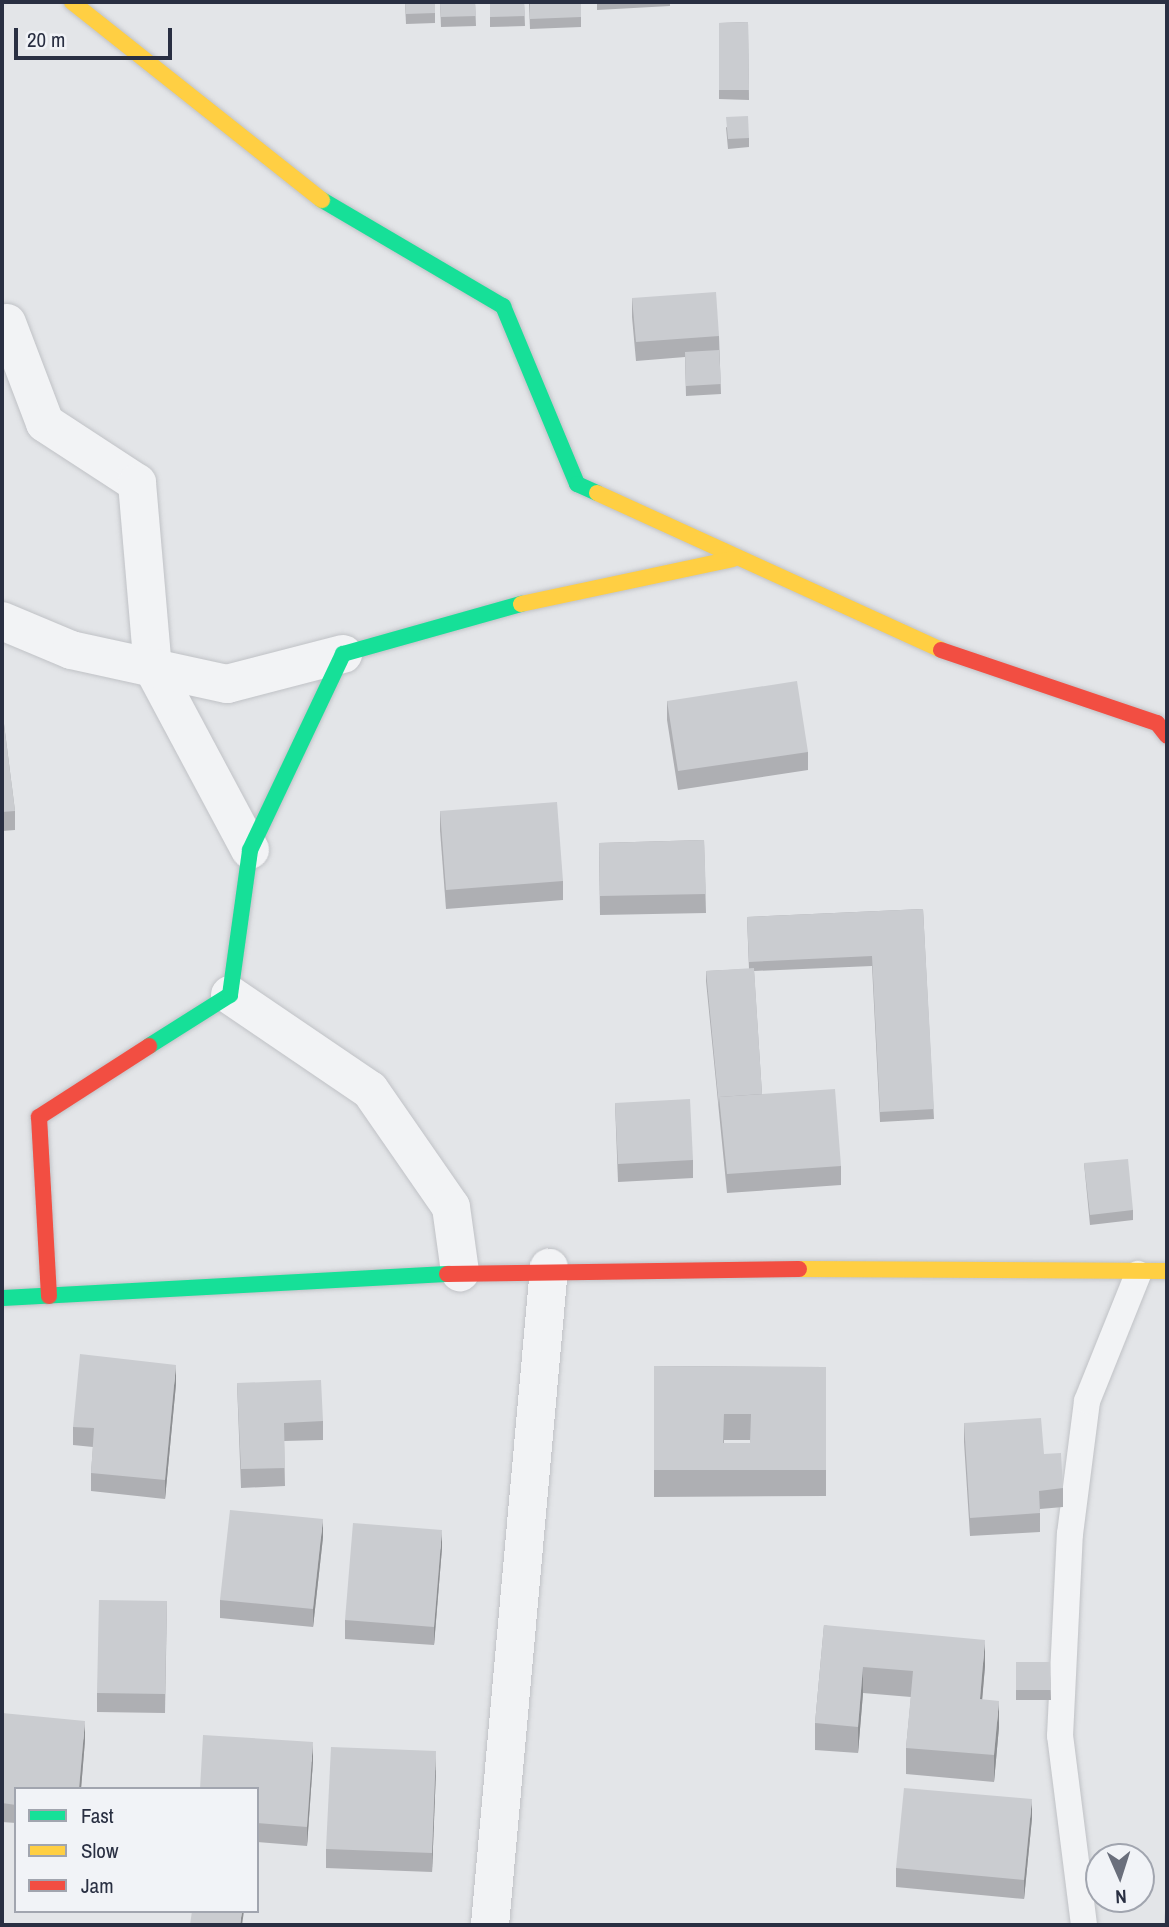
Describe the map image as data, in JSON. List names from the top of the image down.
{
  "legend": ["Fast", "Slow", "Jam"],
  "scale_bar": "20 m",
  "north": "bottom"
}
